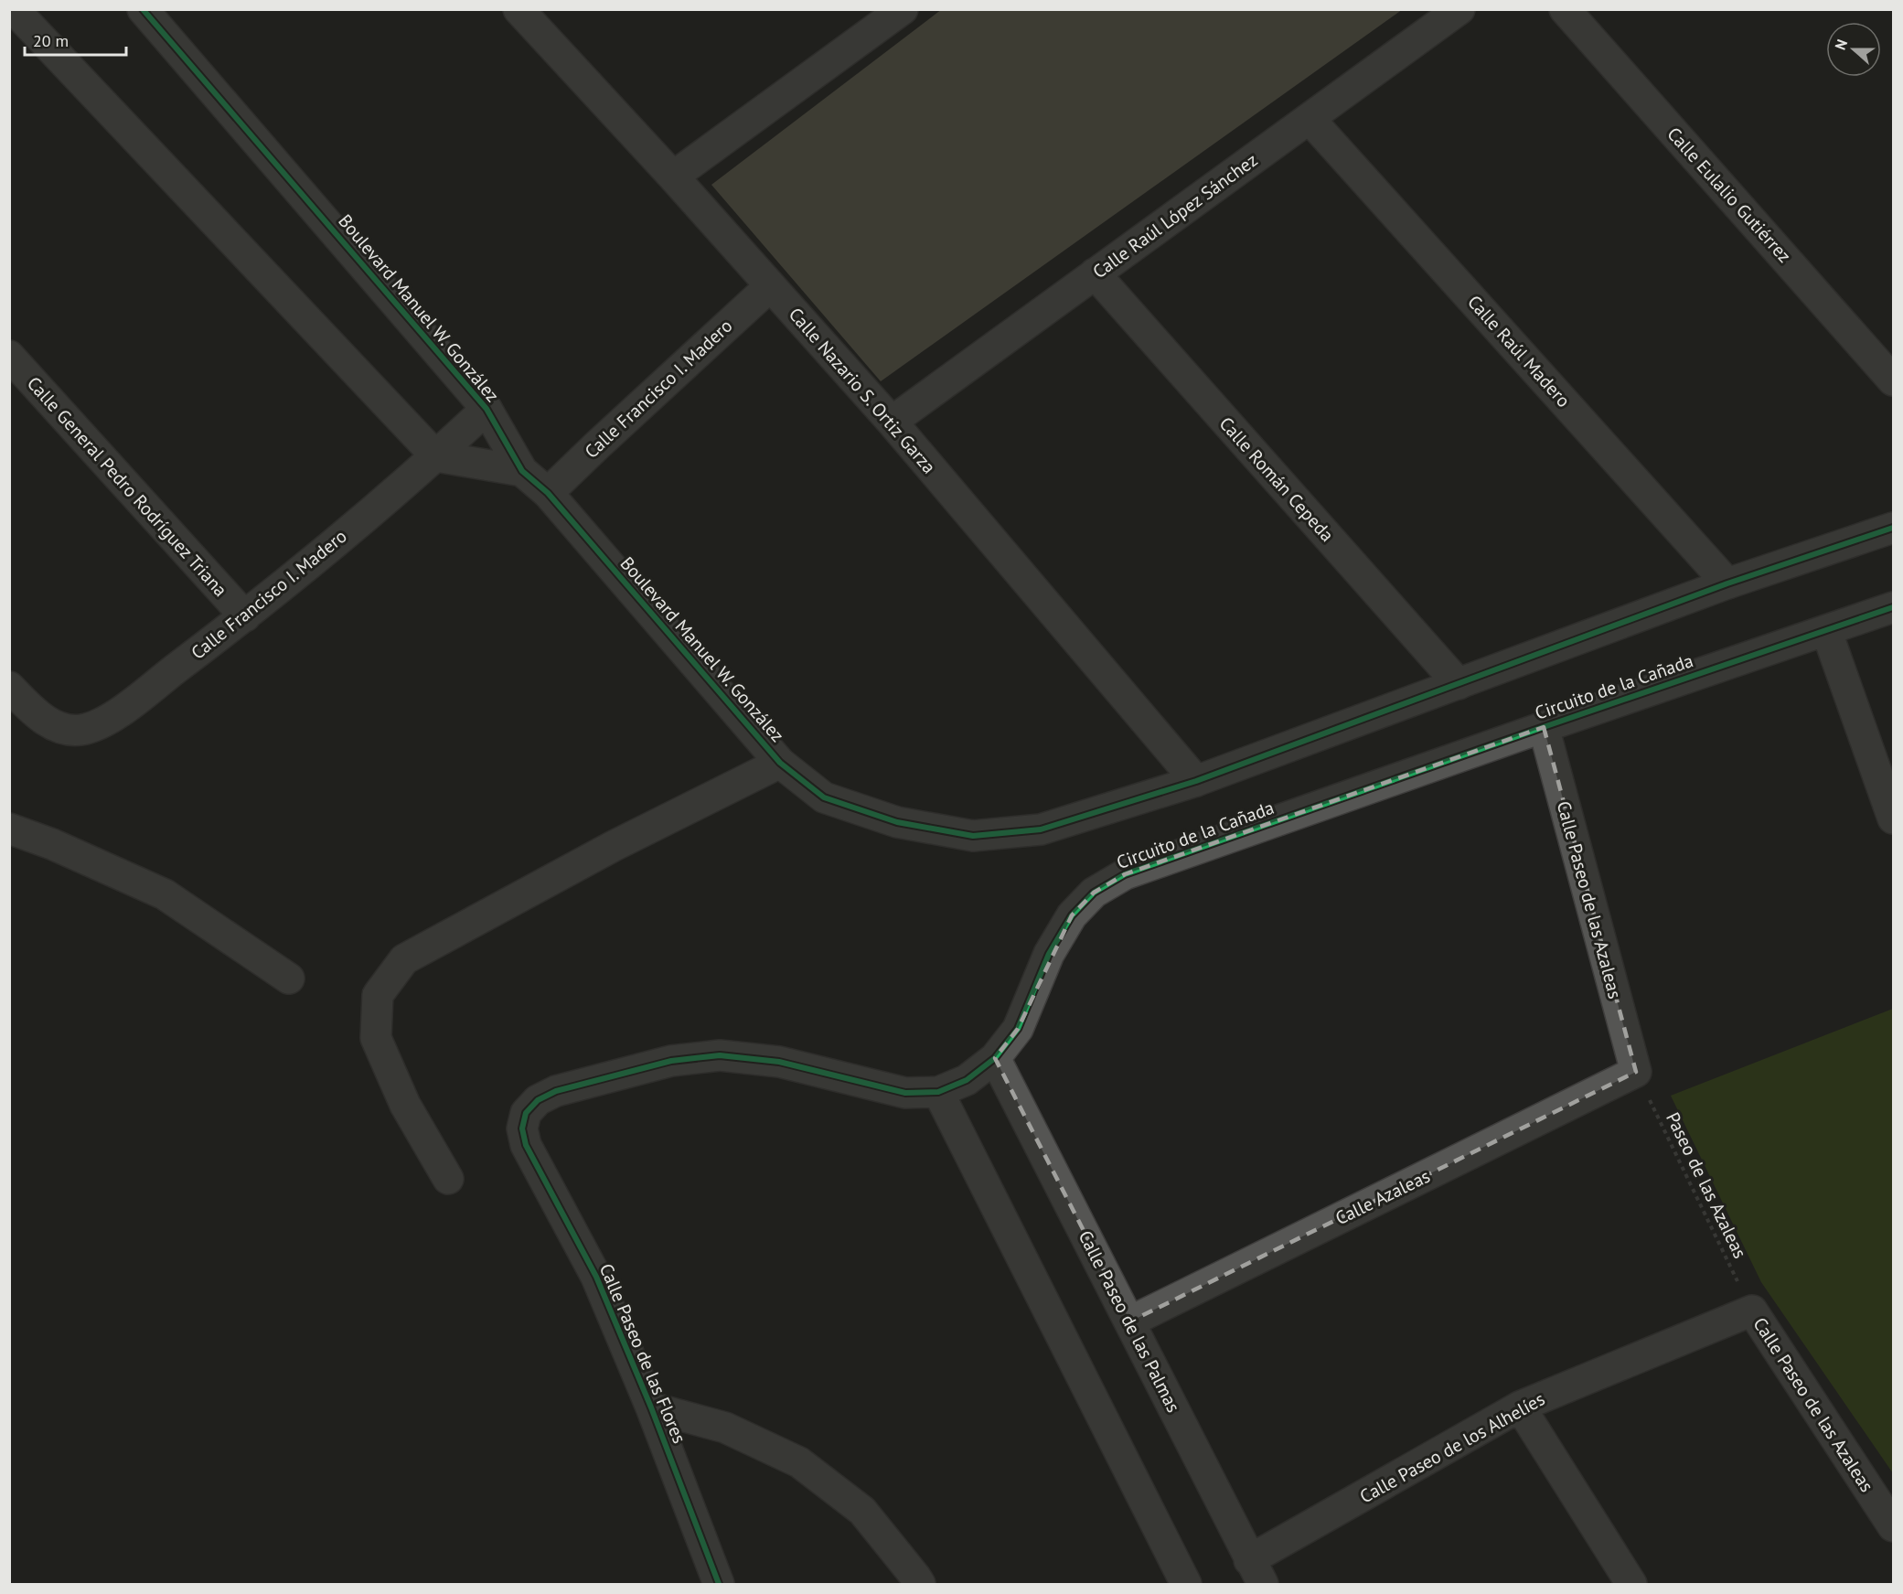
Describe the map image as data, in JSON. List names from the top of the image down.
{
  "streets": {
    "street": [
      "Calle Eulalio Gutiérrez",
      "Calle Raúl López Sánchez",
      "Boulevard Manuel W. González",
      "Calle Raúl Madero",
      "Calle Francisco I. Madero",
      "Calle Nazario S. Ortiz Garza",
      "Calle Román Cepeda",
      "Calle General Pedro Rodríguez Triana",
      "Circuito de la Cañada",
      "Calle Paseo de las Azaleas",
      "Calle Azaleas",
      "Calle Paseo de las Palmas",
      "Calle Paseo de las Flores",
      "Calle Paseo de los Alhelíes"
    ],
    "path": ["Paseo de las Azaleas"]
  },
  "crossings": [
    ["Calle Raúl López Sánchez", "Calle Raúl Madero"],
    ["Calle Raúl López Sánchez", "Calle Nazario S. Ortiz Garza"],
    ["Calle Raúl López Sánchez", "Calle Román Cepeda"],
    ["Boulevard Manuel W. González", "Calle Francisco I. Madero"],
    ["Boulevard Manuel W. González", "Calle Nazario S. Ortiz Garza"],
    ["Calle Francisco I. Madero", "Calle Nazario S. Ortiz Garza"],
    ["Calle Francisco I. Madero", "Calle General Pedro Rodríguez Triana"],
    ["Circuito de la Cañada", "Calle Paseo de las Azaleas"],
    ["Circuito de la Cañada", "Calle Paseo de las Palmas"],
    ["Circuito de la Cañada", "Calle Paseo de las Flores"],
    ["Calle Paseo de las Azaleas", "Paseo de las Azaleas"],
    ["Calle Paseo de las Azaleas", "Calle Azaleas"],
    ["Calle Paseo de las Azaleas", "Calle Paseo de los Alhelíes"],
    ["Paseo de las Azaleas", "Calle Azaleas"],
    ["Paseo de las Azaleas", "Calle Paseo de los Alhelíes"],
    ["Calle Azaleas", "Calle Paseo de las Palmas"],
    ["Calle Paseo de las Palmas", "Calle Paseo de los Alhelíes"]
  ],
  "scale_bar": "20 m",
  "north": "left"
}
